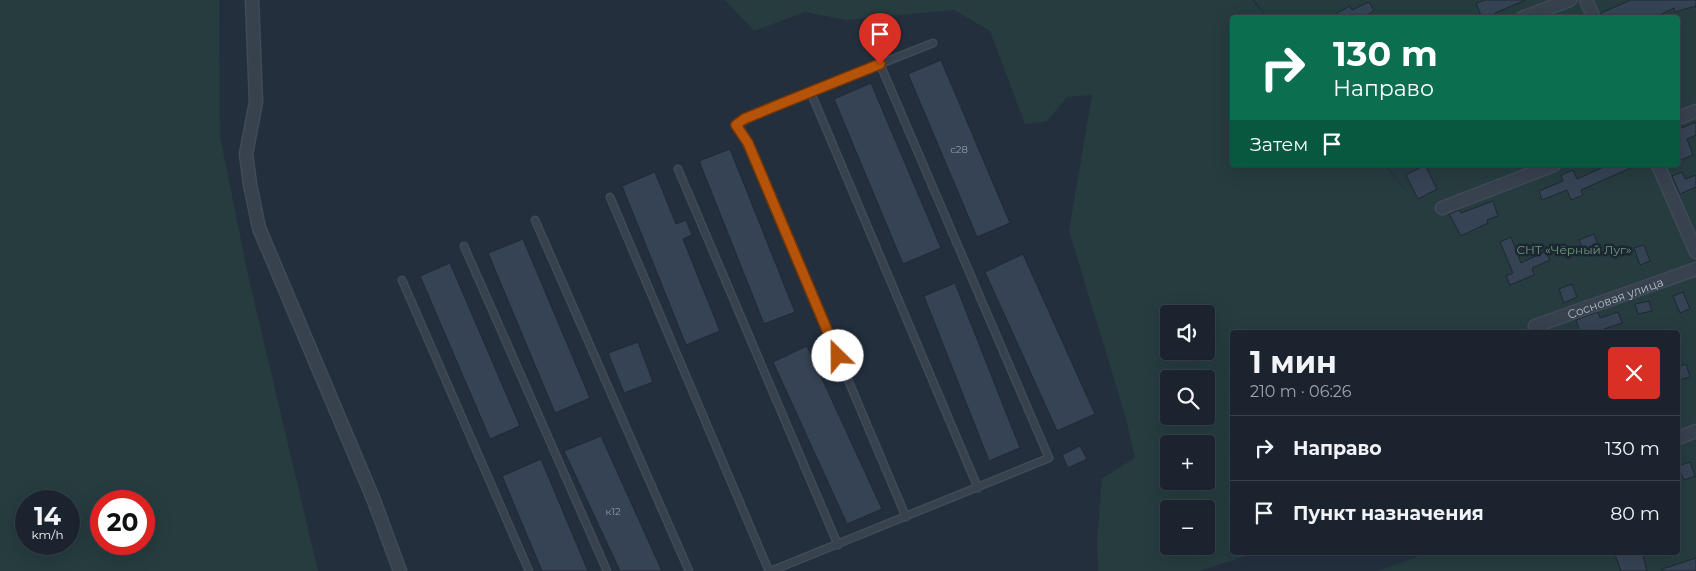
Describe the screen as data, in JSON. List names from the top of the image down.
{
  "streets": {
    "street": ["Сосновая улица"]
  },
  "parks": ["СНТ «Чёрный Луг»"],
  "house_numbers": ["с28", "к12"],
  "page": {
    "turn": ["130 m", "Направо"],
    "then": "Затем",
    "map_buttons": ["+", "−"],
    "heading": ["1 мин", "210 m · 06:26"],
    "list": [
      {
        "name": "Направо",
        "value": "130 m"
      },
      {
        "name": "Пункт назначения",
        "value": "80 m"
      }
    ],
    "speed": "14 km/h",
    "limit": "20"
  }
}
